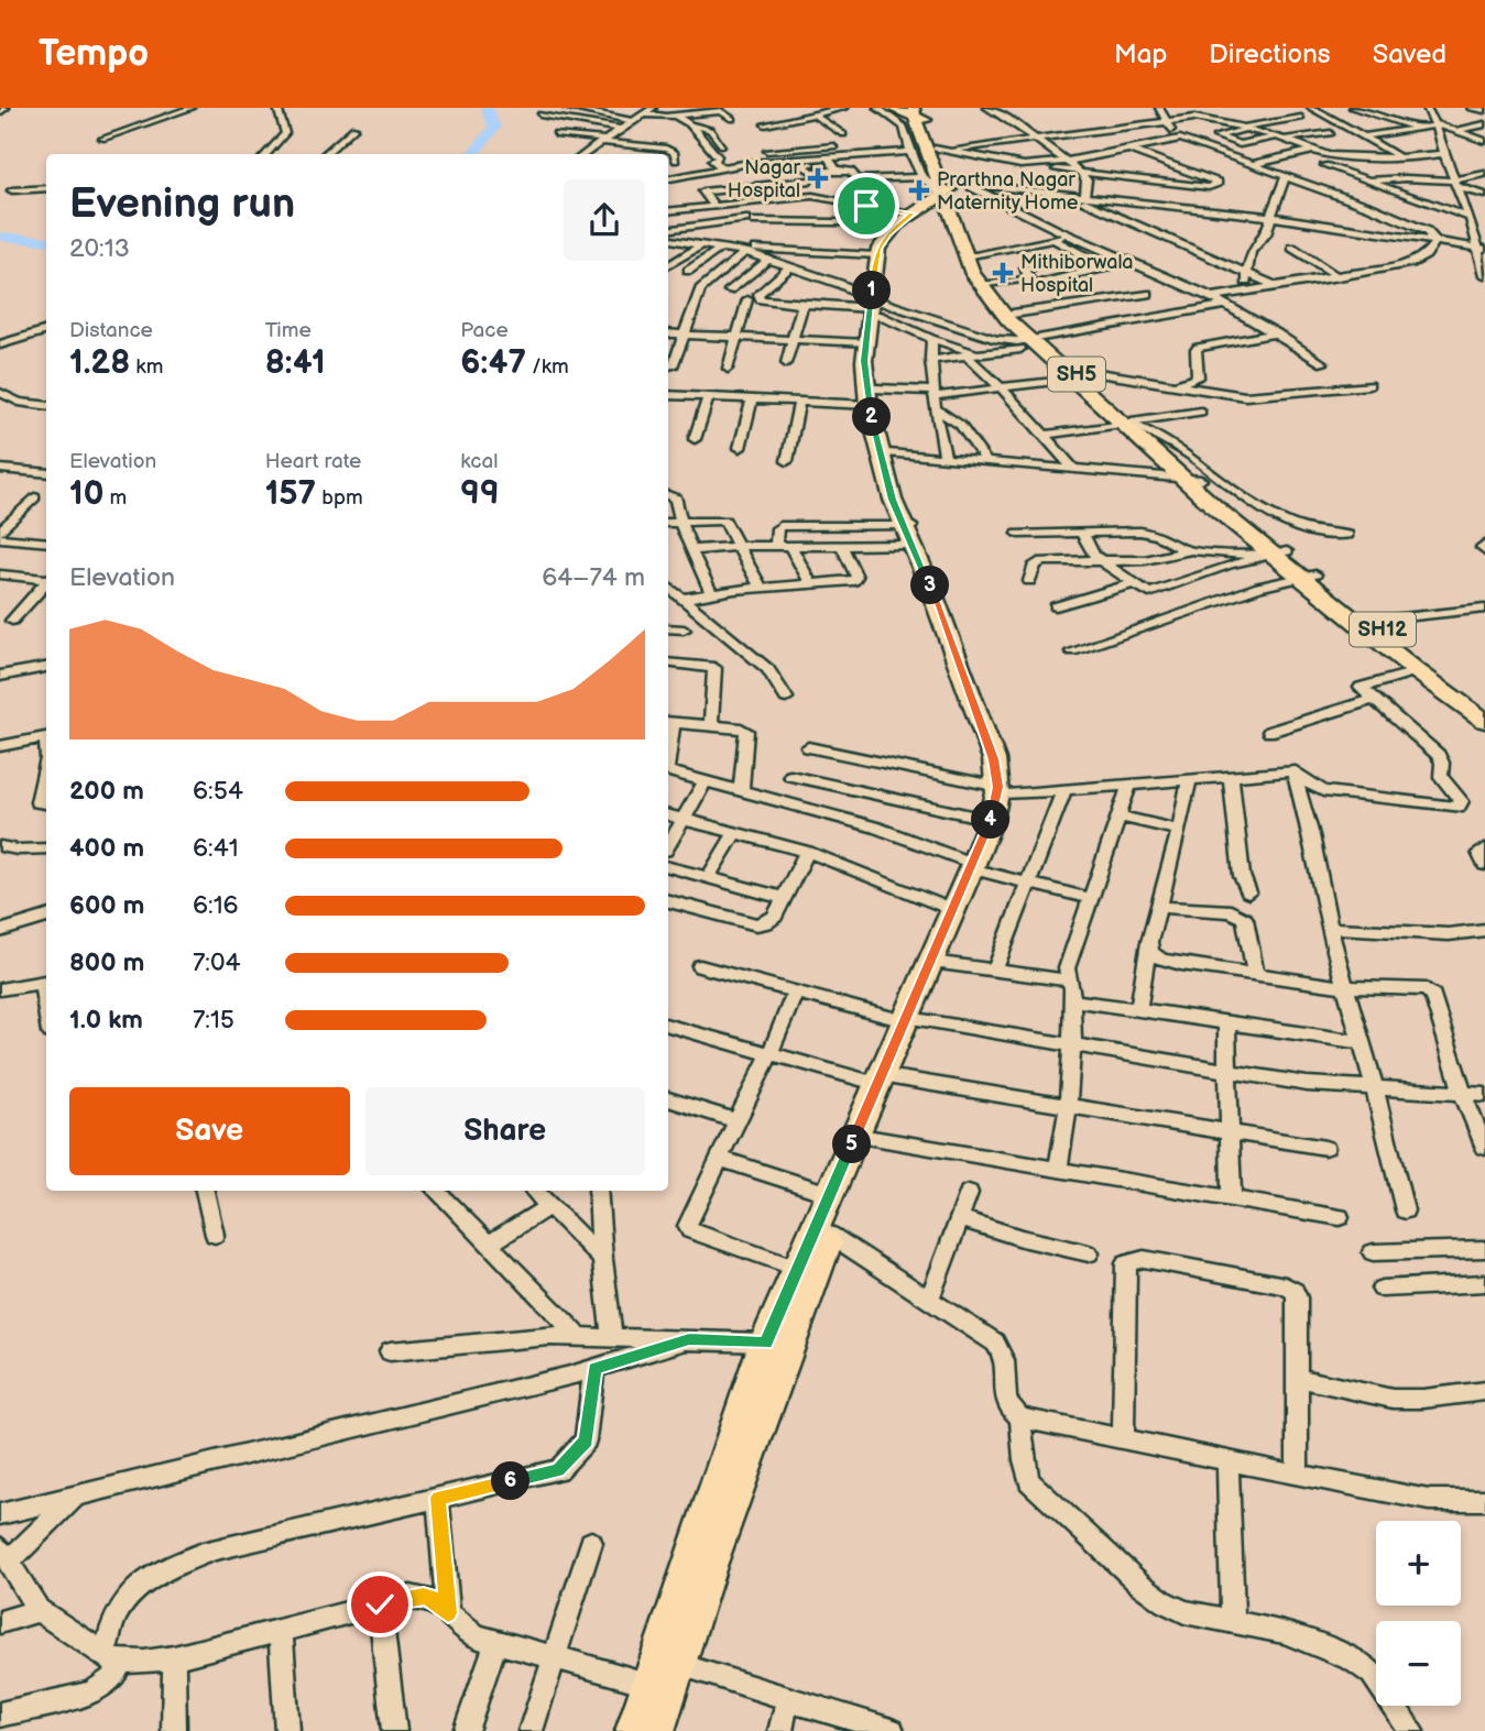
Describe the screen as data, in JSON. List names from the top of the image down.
{
  "streets": {
    "main road": ["SH5", "SH12"]
  },
  "crossings": [
    ["SH5", "SH12"]
  ],
  "places": {
    "health": ["Nagar Hospital", "Prarthna Nagar Maternity Home", "Mithiborwala Hospital"]
  },
  "page": {
    "header": "Tempo",
    "nav": ["Map", "Directions", "Saved"],
    "heading": ["Evening run", "20:13"],
    "pins": [
      "1",
      "2",
      "3",
      "4",
      "5",
      "6"
    ],
    "stats": [
      ["Distance", "1.28 km"],
      ["Time", "8:41"],
      ["Pace", "6:47 /km"],
      ["Elevation", "10 m"],
      ["Heart rate", "157 bpm"],
      ["kcal", "99"]
    ],
    "chart": ["Elevation", "64–74 m"],
    "list": [
      {
        "name": "200 m",
        "note": "6:54"
      },
      {
        "name": "400 m",
        "note": "6:41"
      },
      {
        "name": "600 m",
        "note": "6:16"
      },
      {
        "name": "800 m",
        "note": "7:04"
      },
      {
        "name": "1.0 km",
        "note": "7:15"
      }
    ],
    "buttons": ["Save", "Share"],
    "map_buttons": ["+", "−"]
  }
}
